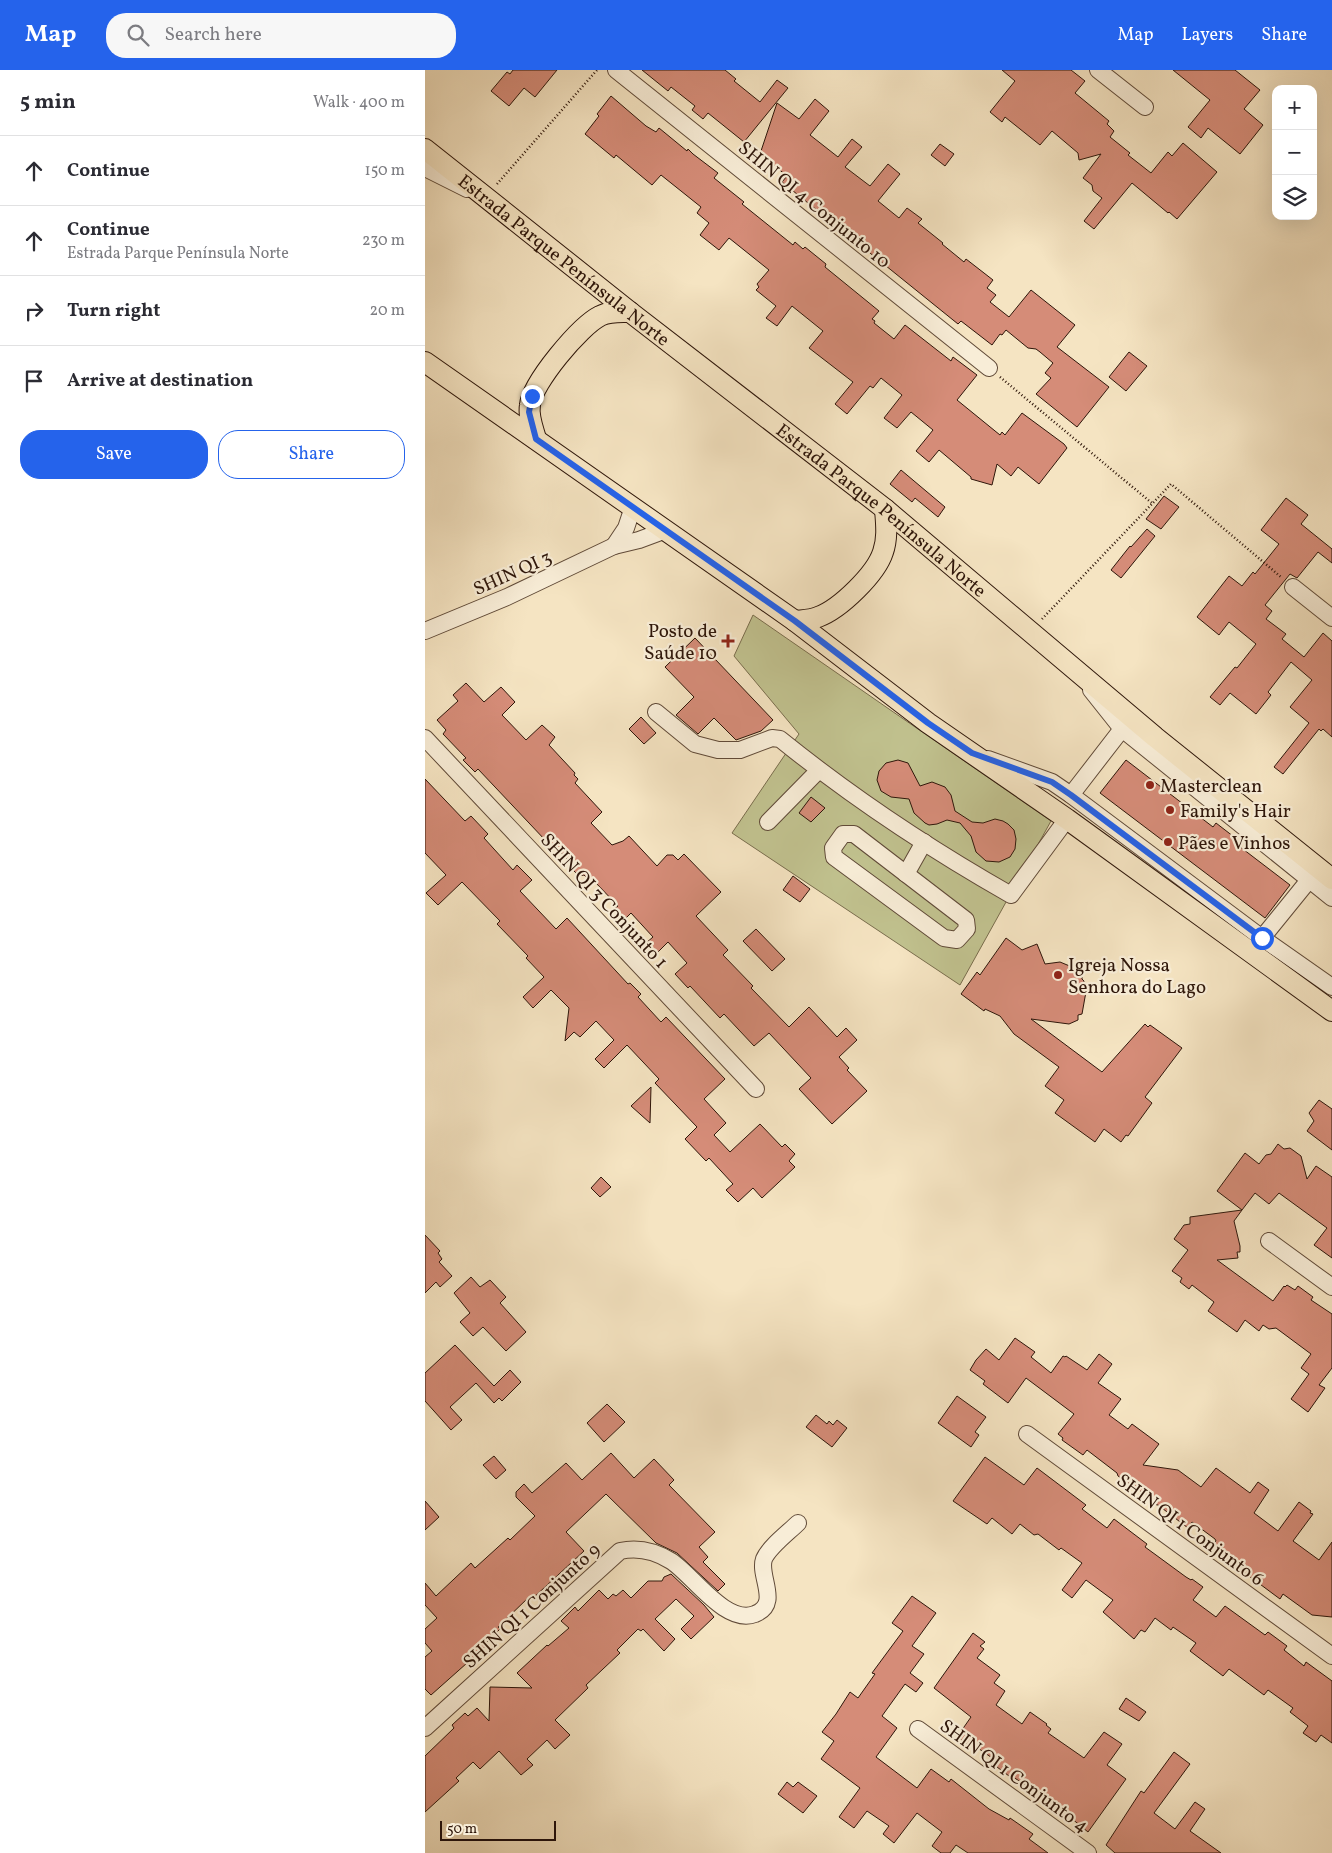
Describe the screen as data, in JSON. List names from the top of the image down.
{
  "streets": {
    "main road": ["Estrada Parque Península Norte"],
    "street": [
      "SHIN QI 4 Conjunto 10",
      "SHIN QI 3",
      "SHIN QI 3 Conjunto 1",
      "SHIN QI 1 Conjunto 6",
      "SHIN QI 1 Conjunto 9",
      "SHIN QI 1 Conjunto 4"
    ]
  },
  "places": {
    "health": ["Posto de Saúde 10"],
    "other": [
      "Masterclean",
      "Family's Hair",
      "Pães e Vinhos",
      "Igreja Nossa Senhora do Lago"
    ]
  },
  "scale_bar": "50 m",
  "page": {
    "header": "Map",
    "search": "Search here",
    "nav": ["Map", "Layers", "Share"],
    "heading": ["5 min", "Walk · 400 m"],
    "map_buttons": ["+", "−"],
    "list": [
      ["Continue", "150 m"],
      ["Continue", "Estrada Parque Península Norte", "230 m"],
      ["Turn right", "20 m"],
      "Arrive at destination"
    ],
    "buttons": ["Save", "Share"],
    "scale": "50 m"
  }
}
